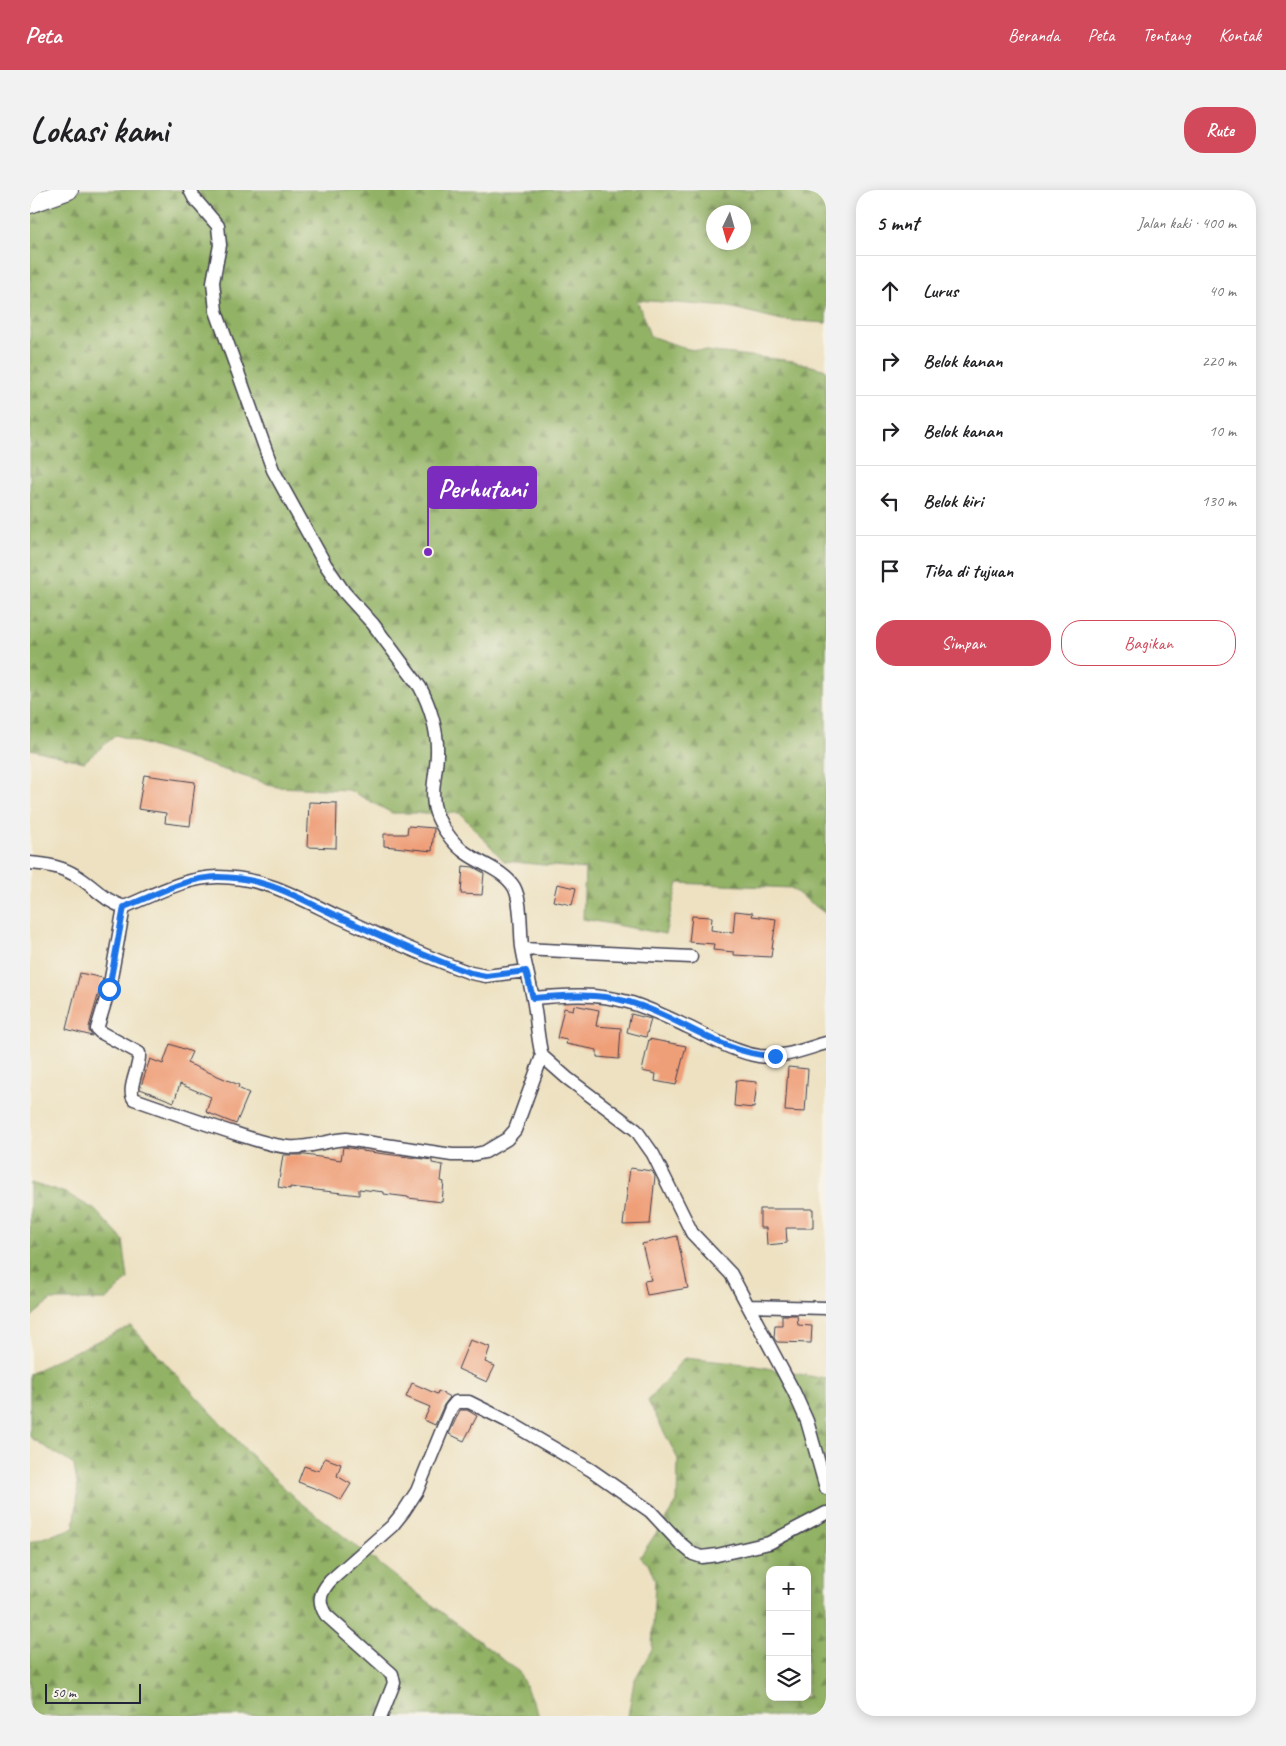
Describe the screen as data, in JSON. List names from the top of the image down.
{
  "places": ["Perhutani"],
  "scale_bar": "50 m",
  "north": "bottom",
  "page": {
    "header": "Peta",
    "nav": [
      "Beranda",
      "Peta",
      "Tentang",
      "Kontak"
    ],
    "buttons": [
      "Rute",
      ["Simpan", "Bagikan"]
    ],
    "title": "Lokasi kami",
    "heading": ["5 mnt", "Jalan kaki · 400 m"],
    "list": [
      ["Lurus", "40 m"],
      ["Belok kanan", "220 m"],
      ["Belok kanan", "10 m"],
      ["Belok kiri", "130 m"],
      "Tiba di tujuan"
    ],
    "map_buttons": ["+", "−"],
    "scale": "50 m"
  }
}
